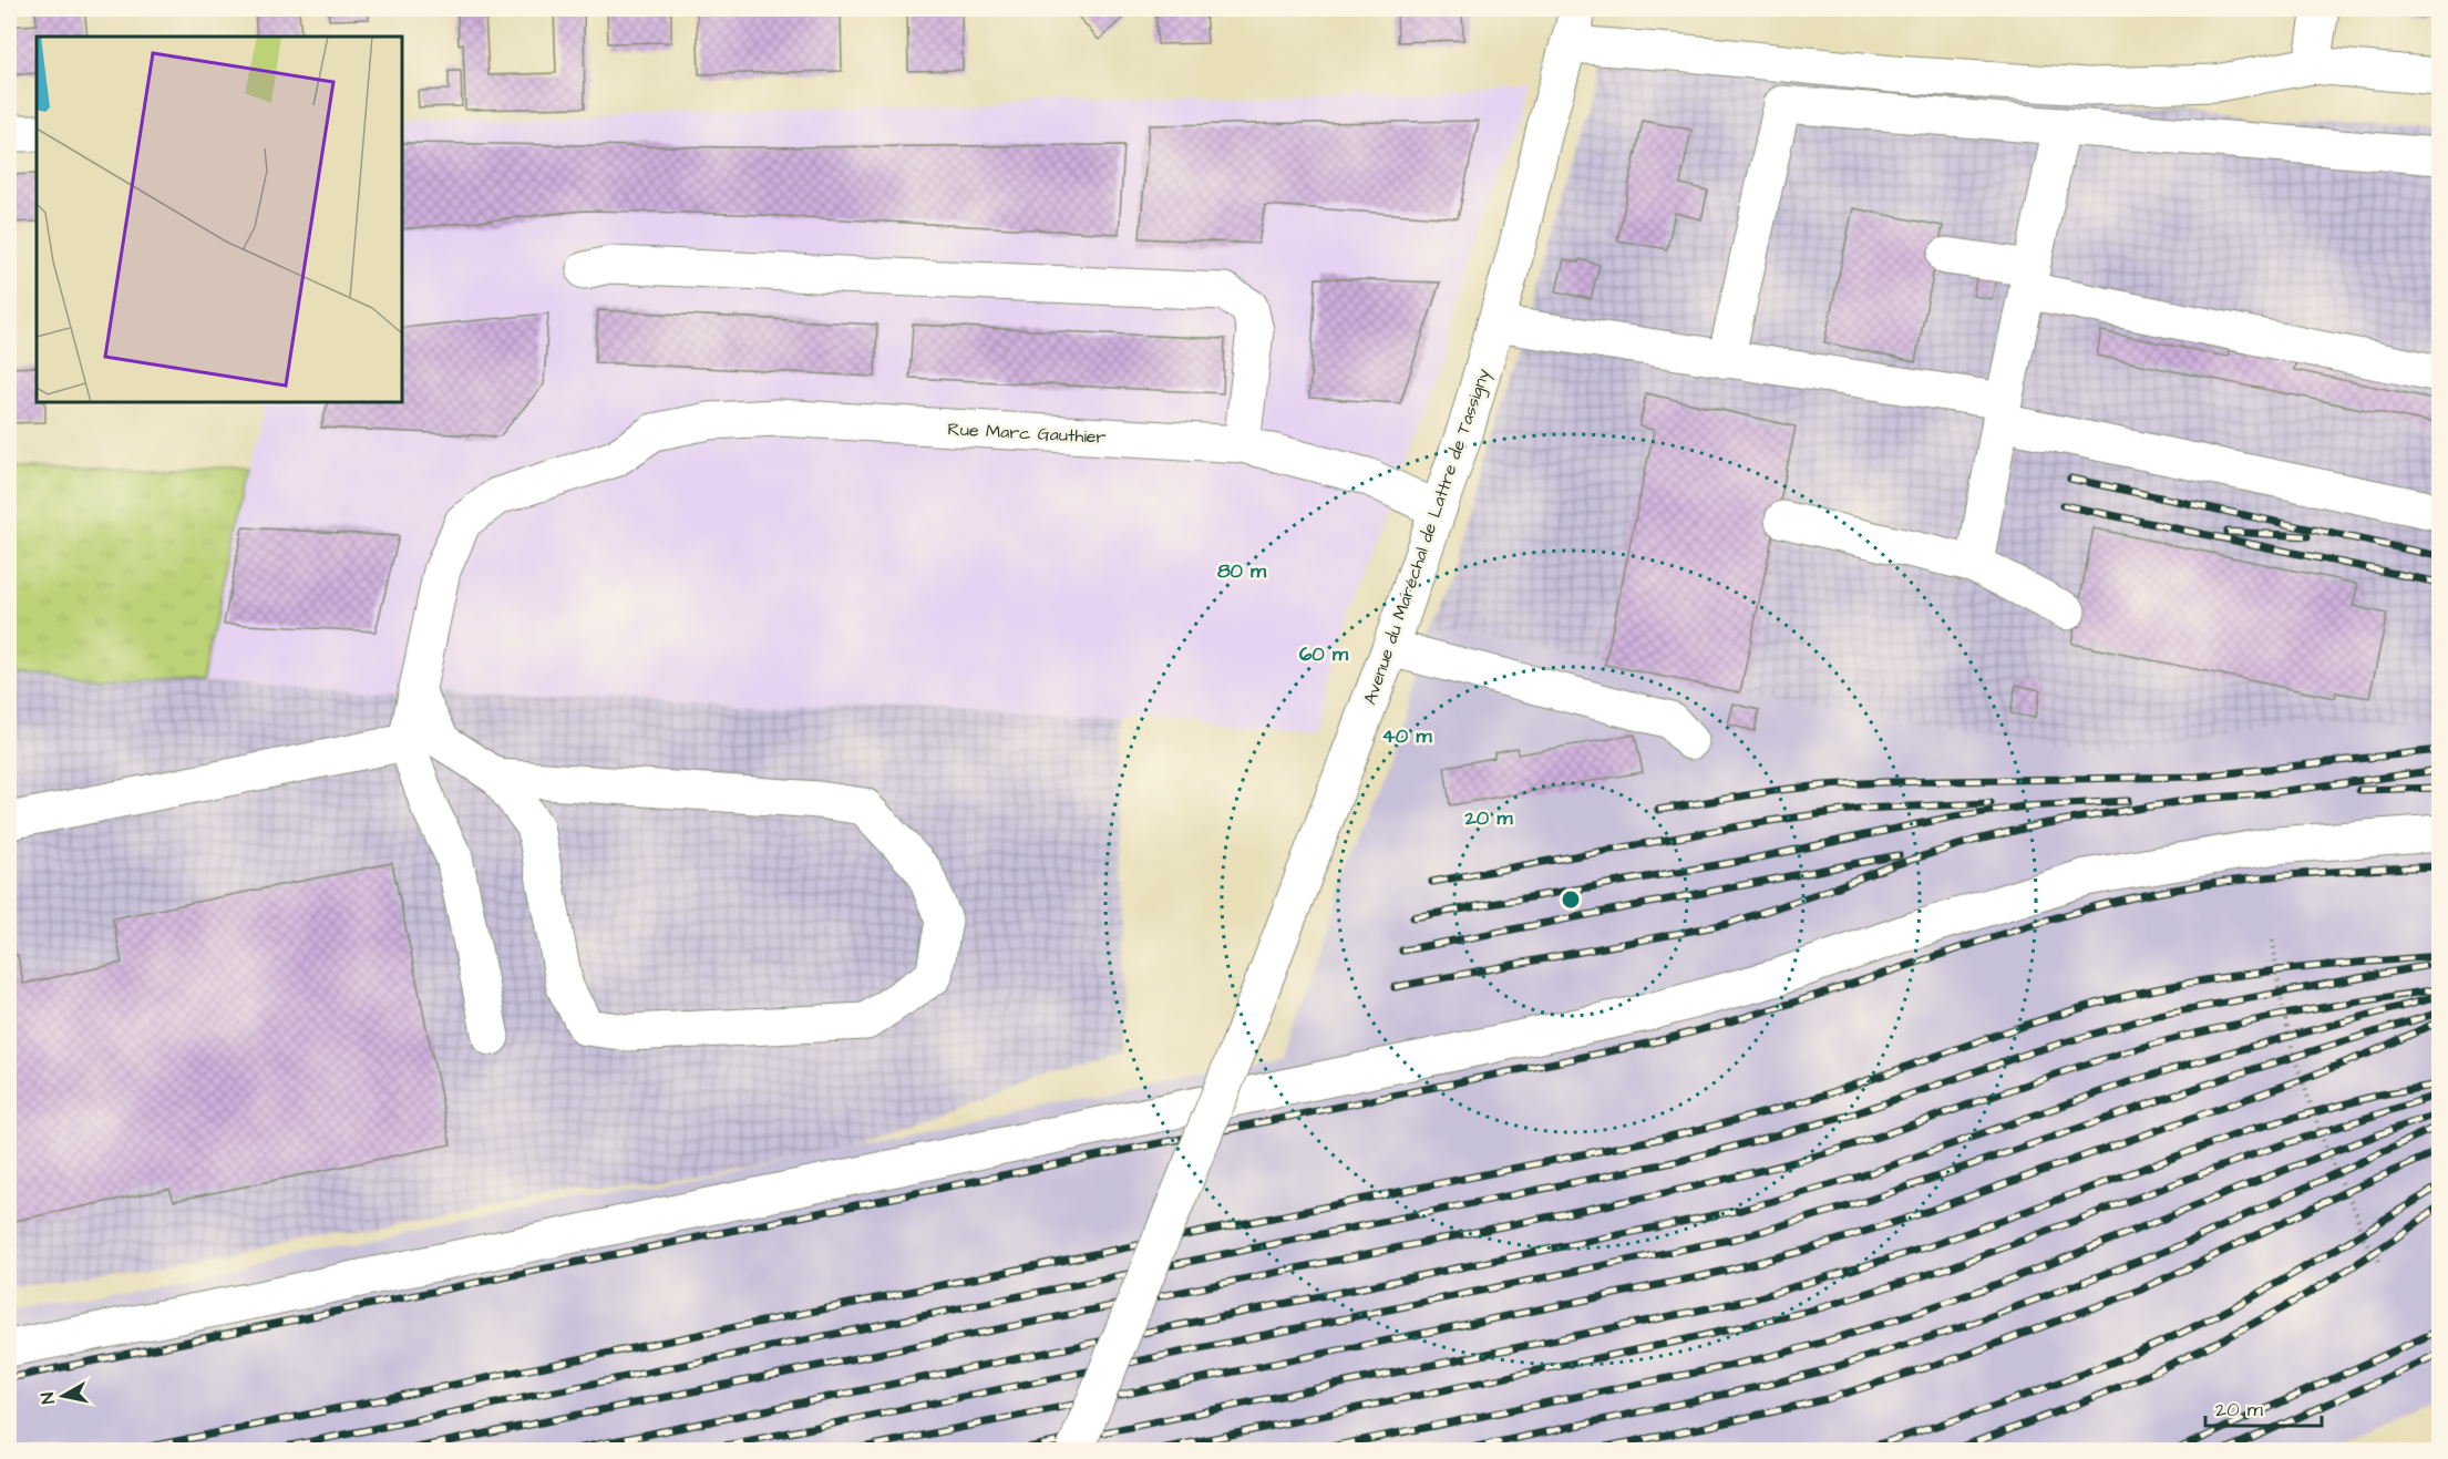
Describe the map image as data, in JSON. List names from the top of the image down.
{
  "streets": {
    "street": ["Rue Marc Gauthier", "Avenue du Maréchal de Lattre de Tassigny"]
  },
  "crossings": [
    ["Rue Marc Gauthier", "Avenue du Maréchal de Lattre de Tassigny"]
  ],
  "scale_bar": "20 m",
  "north": "left",
  "rings": [
    "80 m",
    "60 m",
    "40 m",
    "20 m"
  ]
}
